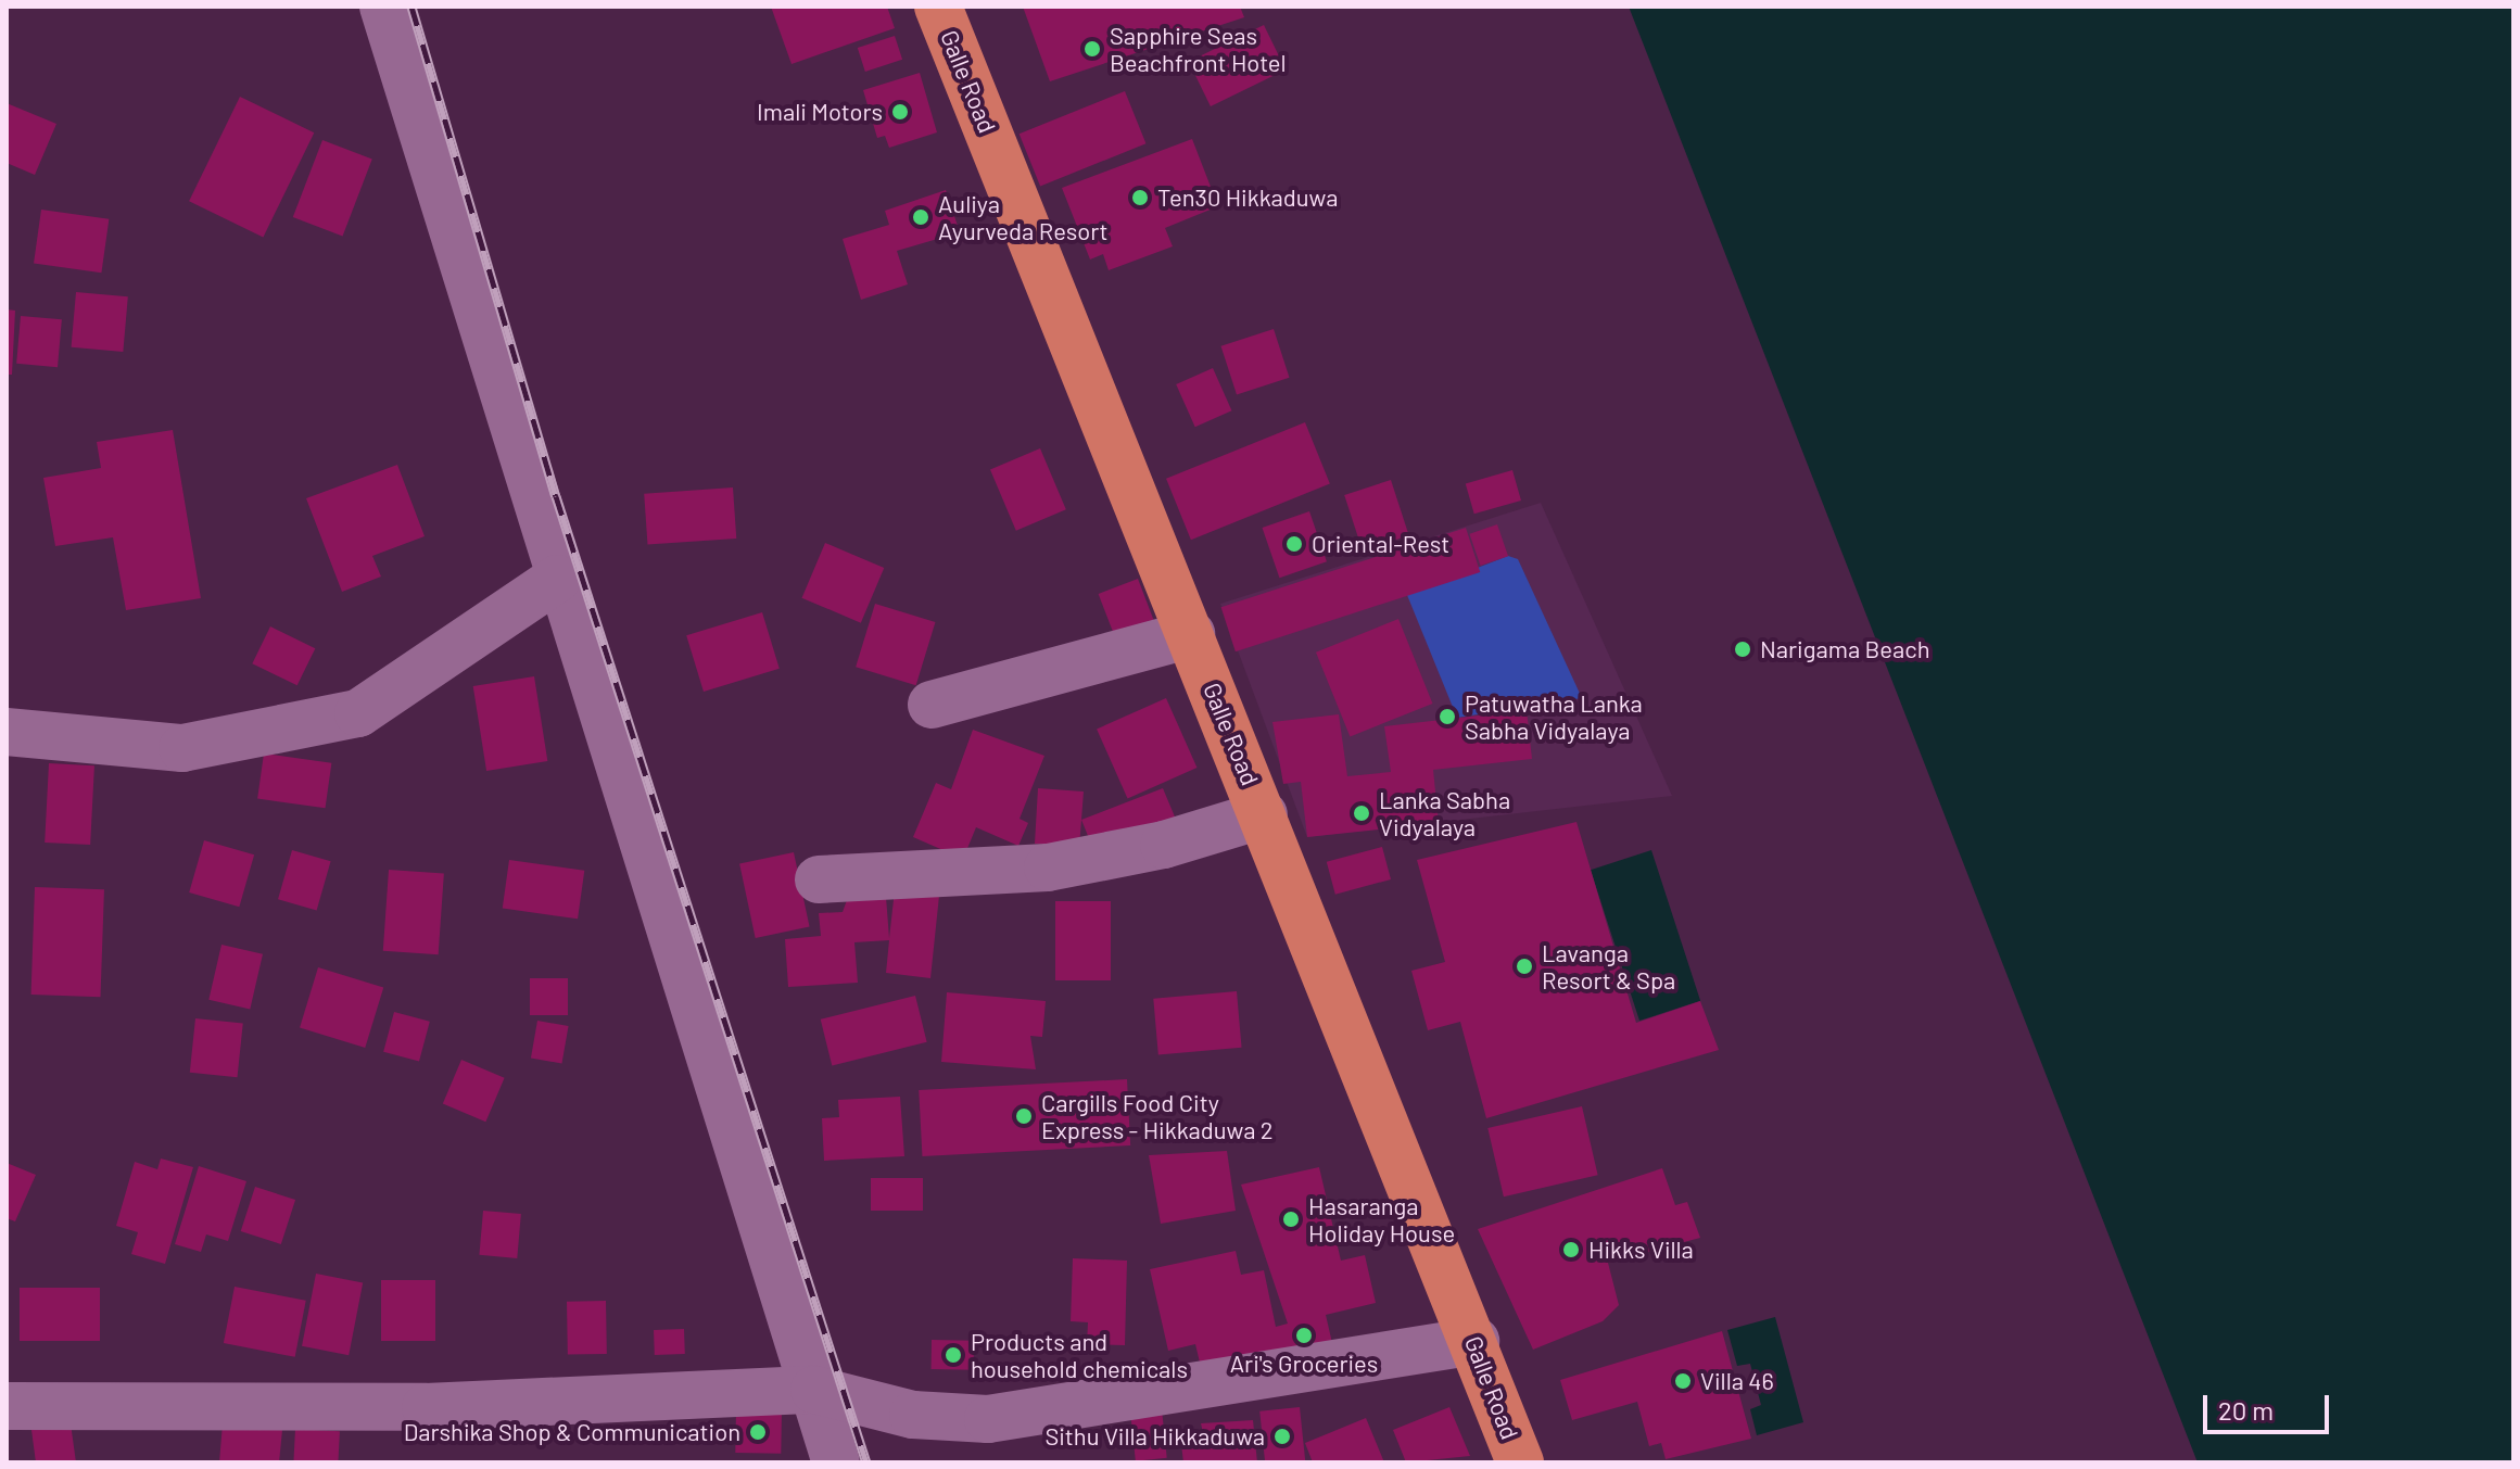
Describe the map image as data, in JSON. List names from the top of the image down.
{
  "streets": {
    "highway": ["Galle Road"]
  },
  "places": [
    "Sapphire Seas Beachfront Hotel",
    "Imali Motors",
    "Ten30 Hikkaduwa",
    "Auliya Ayurveda Resort",
    "Oriental-Rest",
    "Narigama Beach",
    "Patuwatha Lanka Sabha Vidyalaya",
    "Lanka Sabha Vidyalaya",
    "Lavanga Resort & Spa",
    "Cargills Food City Express - Hikkaduwa 2",
    "Hasaranga Holiday House",
    "Hikks Villa",
    "Ari's Groceries",
    "Products and household chemicals",
    "Villa 46",
    "Darshika Shop & Communication",
    "Sithu Villa Hikkaduwa"
  ],
  "scale_bar": "20 m"
}
